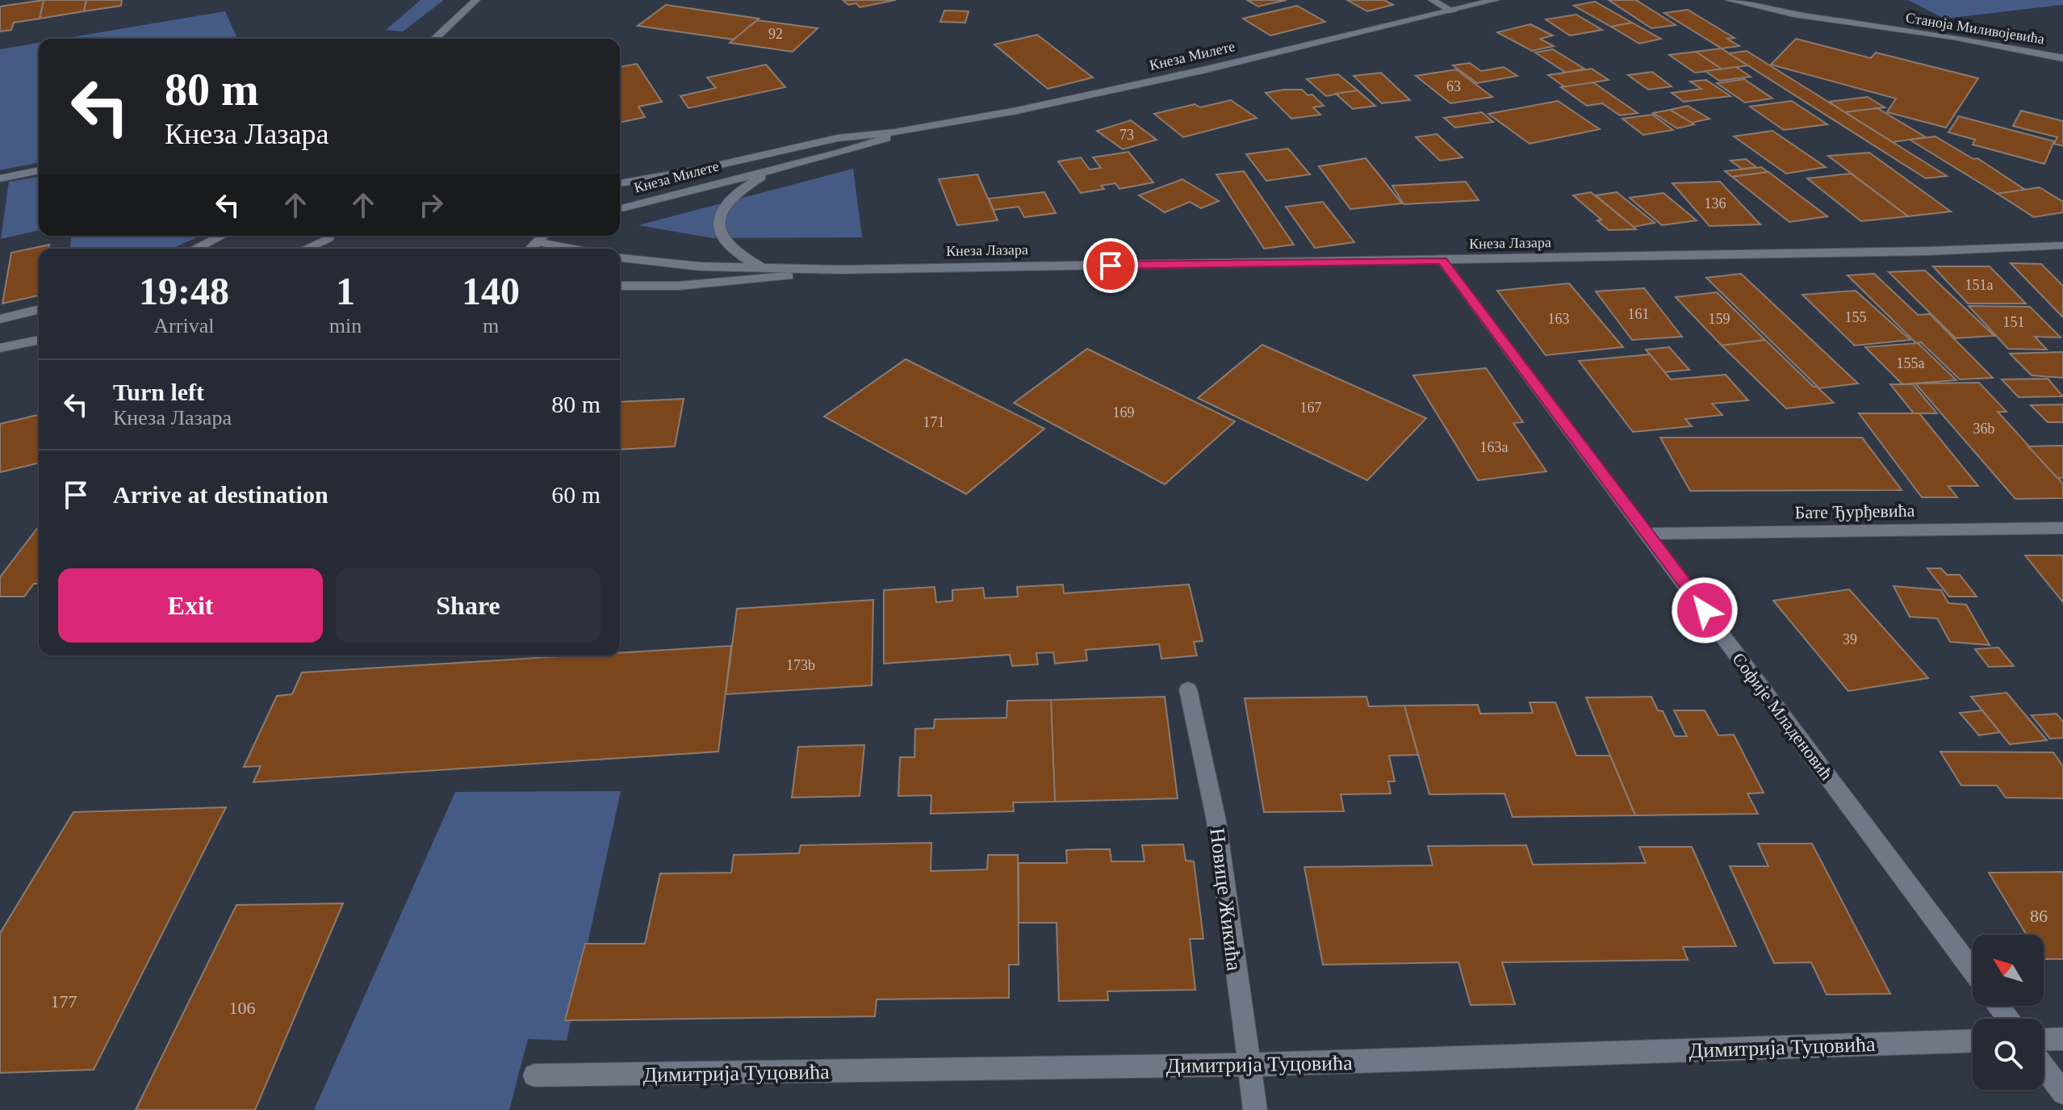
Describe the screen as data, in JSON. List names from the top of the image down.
{
  "streets": {
    "street": [
      "Станоја Миливојевића",
      "Кнеза Милете",
      "Кнеза Лазара",
      "Бате Ђурђевића",
      "Софије Младеновић",
      "Новице Жикића",
      "Димитрија Туцовића"
    ]
  },
  "crossings": [
    ["Кнеза Лазара", "Софије Младеновић"],
    ["Бате Ђурђевића", "Софије Младеновић"],
    ["Новице Жикића", "Димитрија Туцовића"]
  ],
  "house_numbers": [
    "92",
    "63",
    "73",
    "136",
    "151a",
    "161",
    "155",
    "163",
    "159",
    "151",
    "155a",
    "167",
    "169",
    "171",
    "36b",
    "163a",
    "39",
    "173b",
    "86",
    "177",
    "106"
  ],
  "north": "top left",
  "page": {
    "turn": ["80 m", "Кнеза Лазара"],
    "eta": [
      "19:48",
      "Arrival",
      "1",
      "min",
      "140",
      "m"
    ],
    "list": [
      {
        "name": "Turn left",
        "note": "Кнеза Лазара",
        "value": "80 m"
      },
      {
        "name": "Arrive at destination",
        "value": "60 m"
      }
    ],
    "buttons": ["Exit", "Share"]
  }
}
